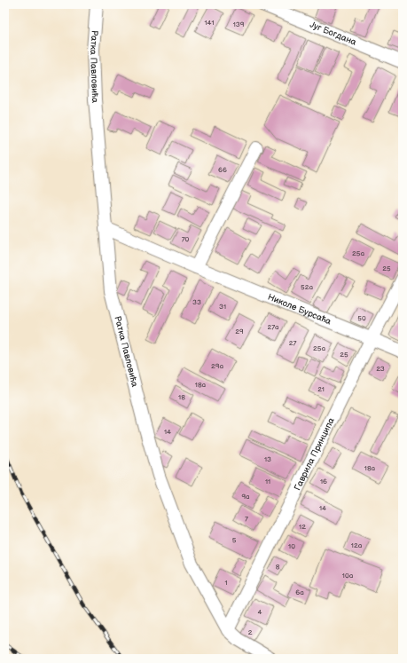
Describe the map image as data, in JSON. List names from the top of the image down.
{
  "streets": {
    "street": [
      "Југ Богдана",
      "Ратка Павловића",
      "Николе Бурсаћа",
      "Гаврила Принципа"
    ]
  },
  "crossings": [
    ["Ратка Павловића", "Николе Бурсаћа"],
    ["Ратка Павловића", "Гаврила Принципа"],
    ["Николе Бурсаћа", "Гаврила Принципа"]
  ],
  "house_numbers": [
    "141",
    "139",
    "66",
    "70",
    "25a",
    "25",
    "52a",
    "33",
    "31",
    "50",
    "27a",
    "29",
    "27",
    "25a",
    "25",
    "29a",
    "23",
    "18a",
    "21",
    "18",
    "14",
    "13",
    "18a",
    "11",
    "16",
    "9a",
    "14",
    "7",
    "12",
    "5",
    "12a",
    "10",
    "8",
    "10a",
    "1",
    "6a",
    "4",
    "2"
  ]
}
